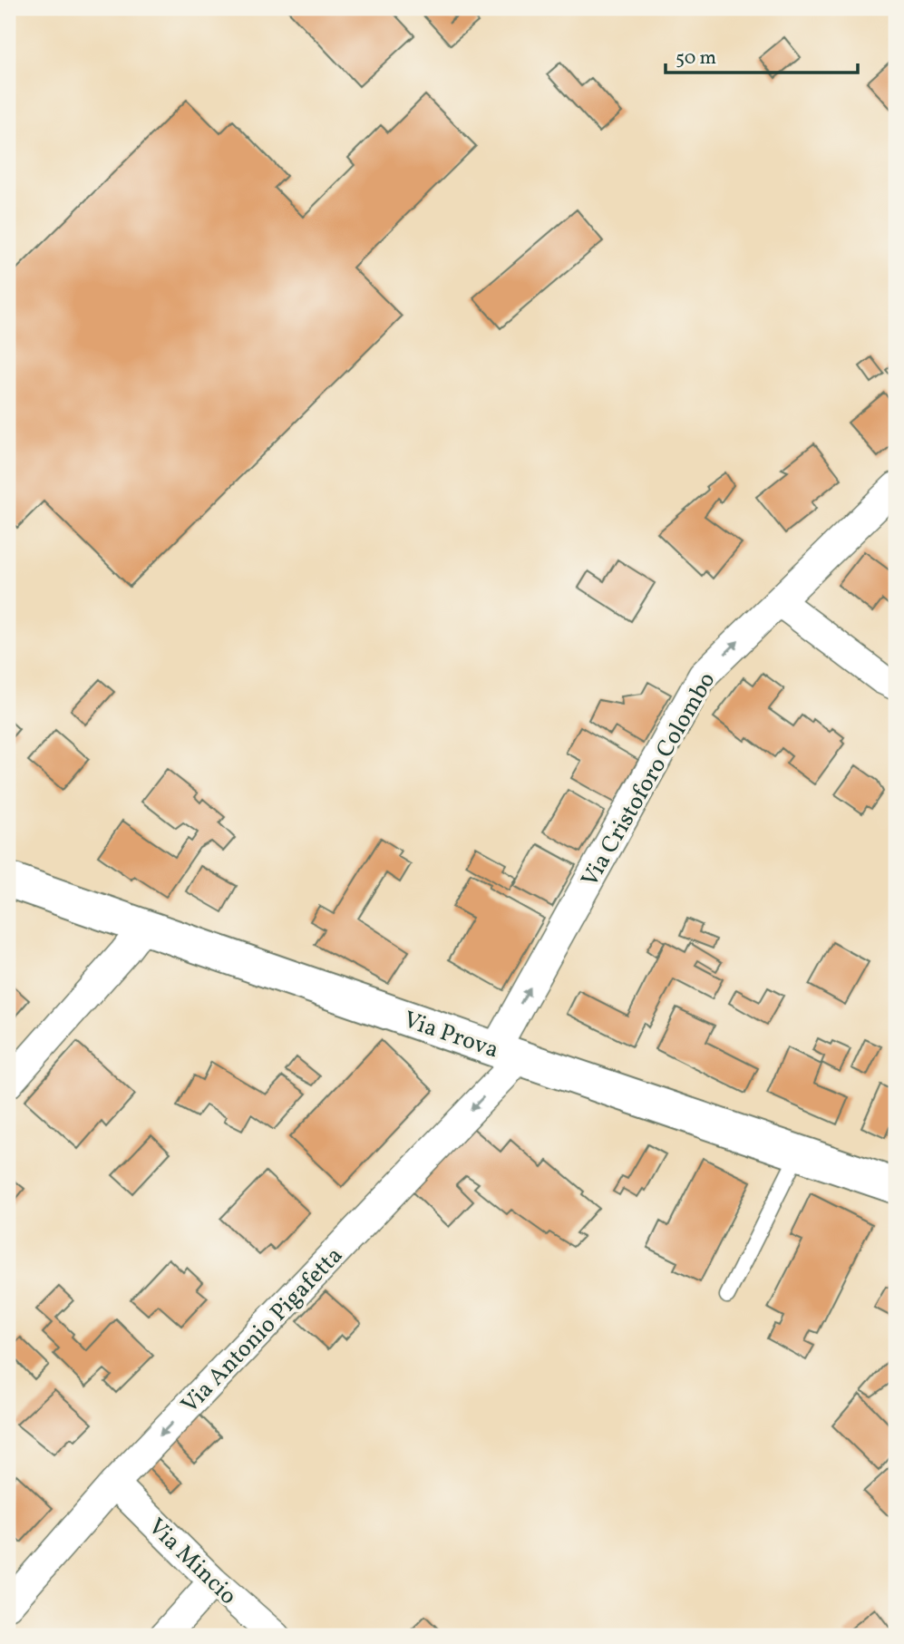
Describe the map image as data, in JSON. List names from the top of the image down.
{
  "streets": {
    "main road": ["Via Prova"],
    "street": ["Via Cristoforo Colombo", "Via Antonio Pigafetta", "Via Mincio"]
  },
  "crossings": [
    ["Via Cristoforo Colombo", "Via Prova"],
    ["Via Cristoforo Colombo", "Via Antonio Pigafetta"],
    ["Via Prova", "Via Antonio Pigafetta"],
    ["Via Antonio Pigafetta", "Via Mincio"]
  ],
  "one_way": ["Via Cristoforo Colombo", "Via Antonio Pigafetta"],
  "scale_bar": "50 m"
}
